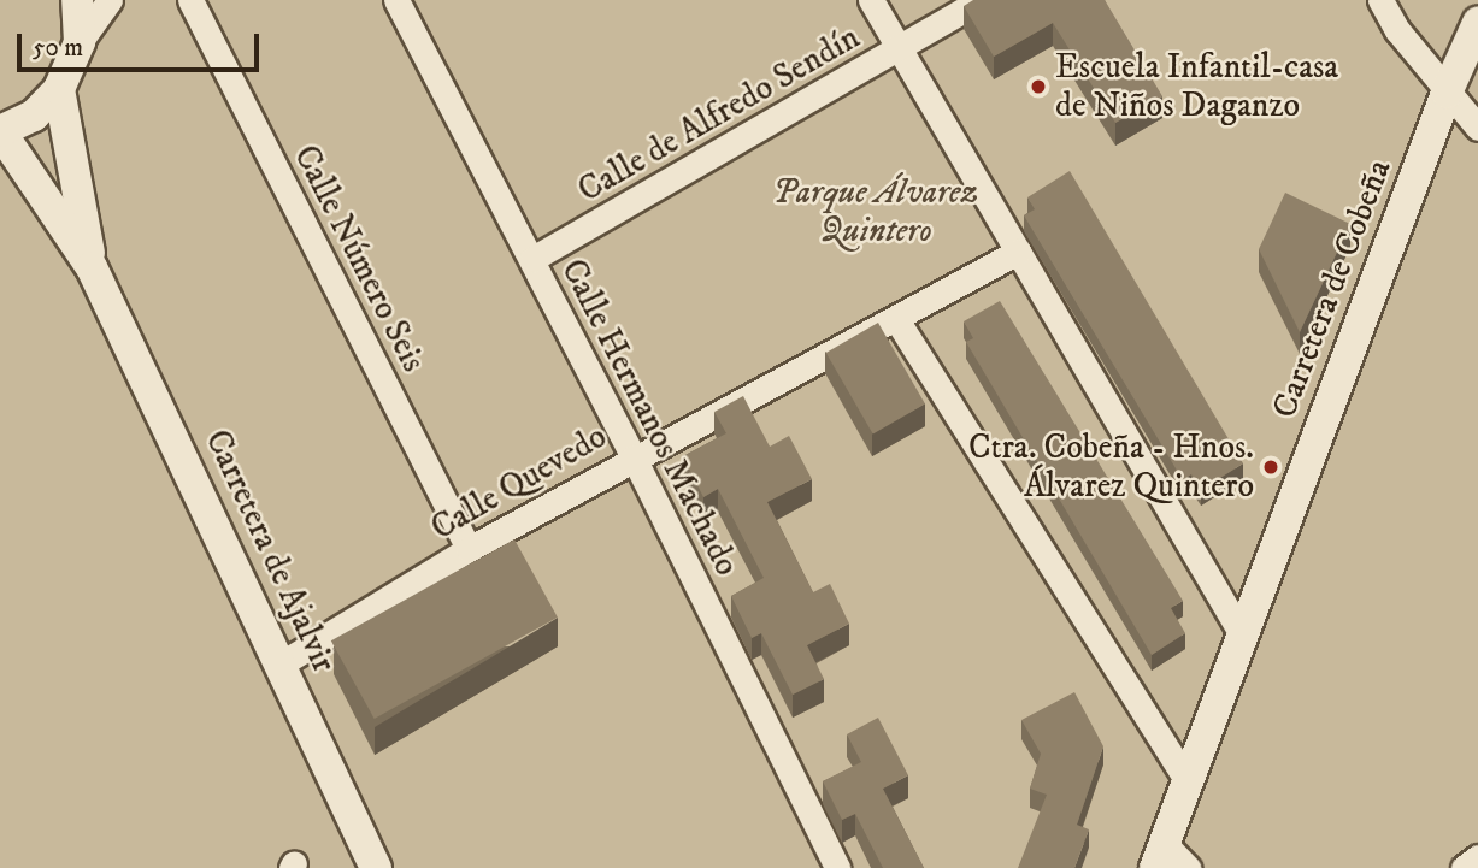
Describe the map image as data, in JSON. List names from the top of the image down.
{
  "streets": {
    "street": [
      "Calle de Alfredo Sendín",
      "Calle Número Seis",
      "Carretera de Cobeña",
      "Calle Hermanos Machado",
      "Calle Quevedo",
      "Carretera de Ajalvir"
    ]
  },
  "crossings": [
    ["Calle de Alfredo Sendín", "Calle Hermanos Machado"],
    ["Calle Número Seis", "Calle Quevedo"],
    ["Calle Hermanos Machado", "Calle Quevedo"],
    ["Calle Quevedo", "Carretera de Ajalvir"]
  ],
  "parks": ["Parque Álvarez Quintero"],
  "places": ["Escuela Infantil-casa de Niños Daganzo", "Ctra. Cobeña - Hnos. Álvarez Quintero"],
  "scale_bar": "50 m"
}
